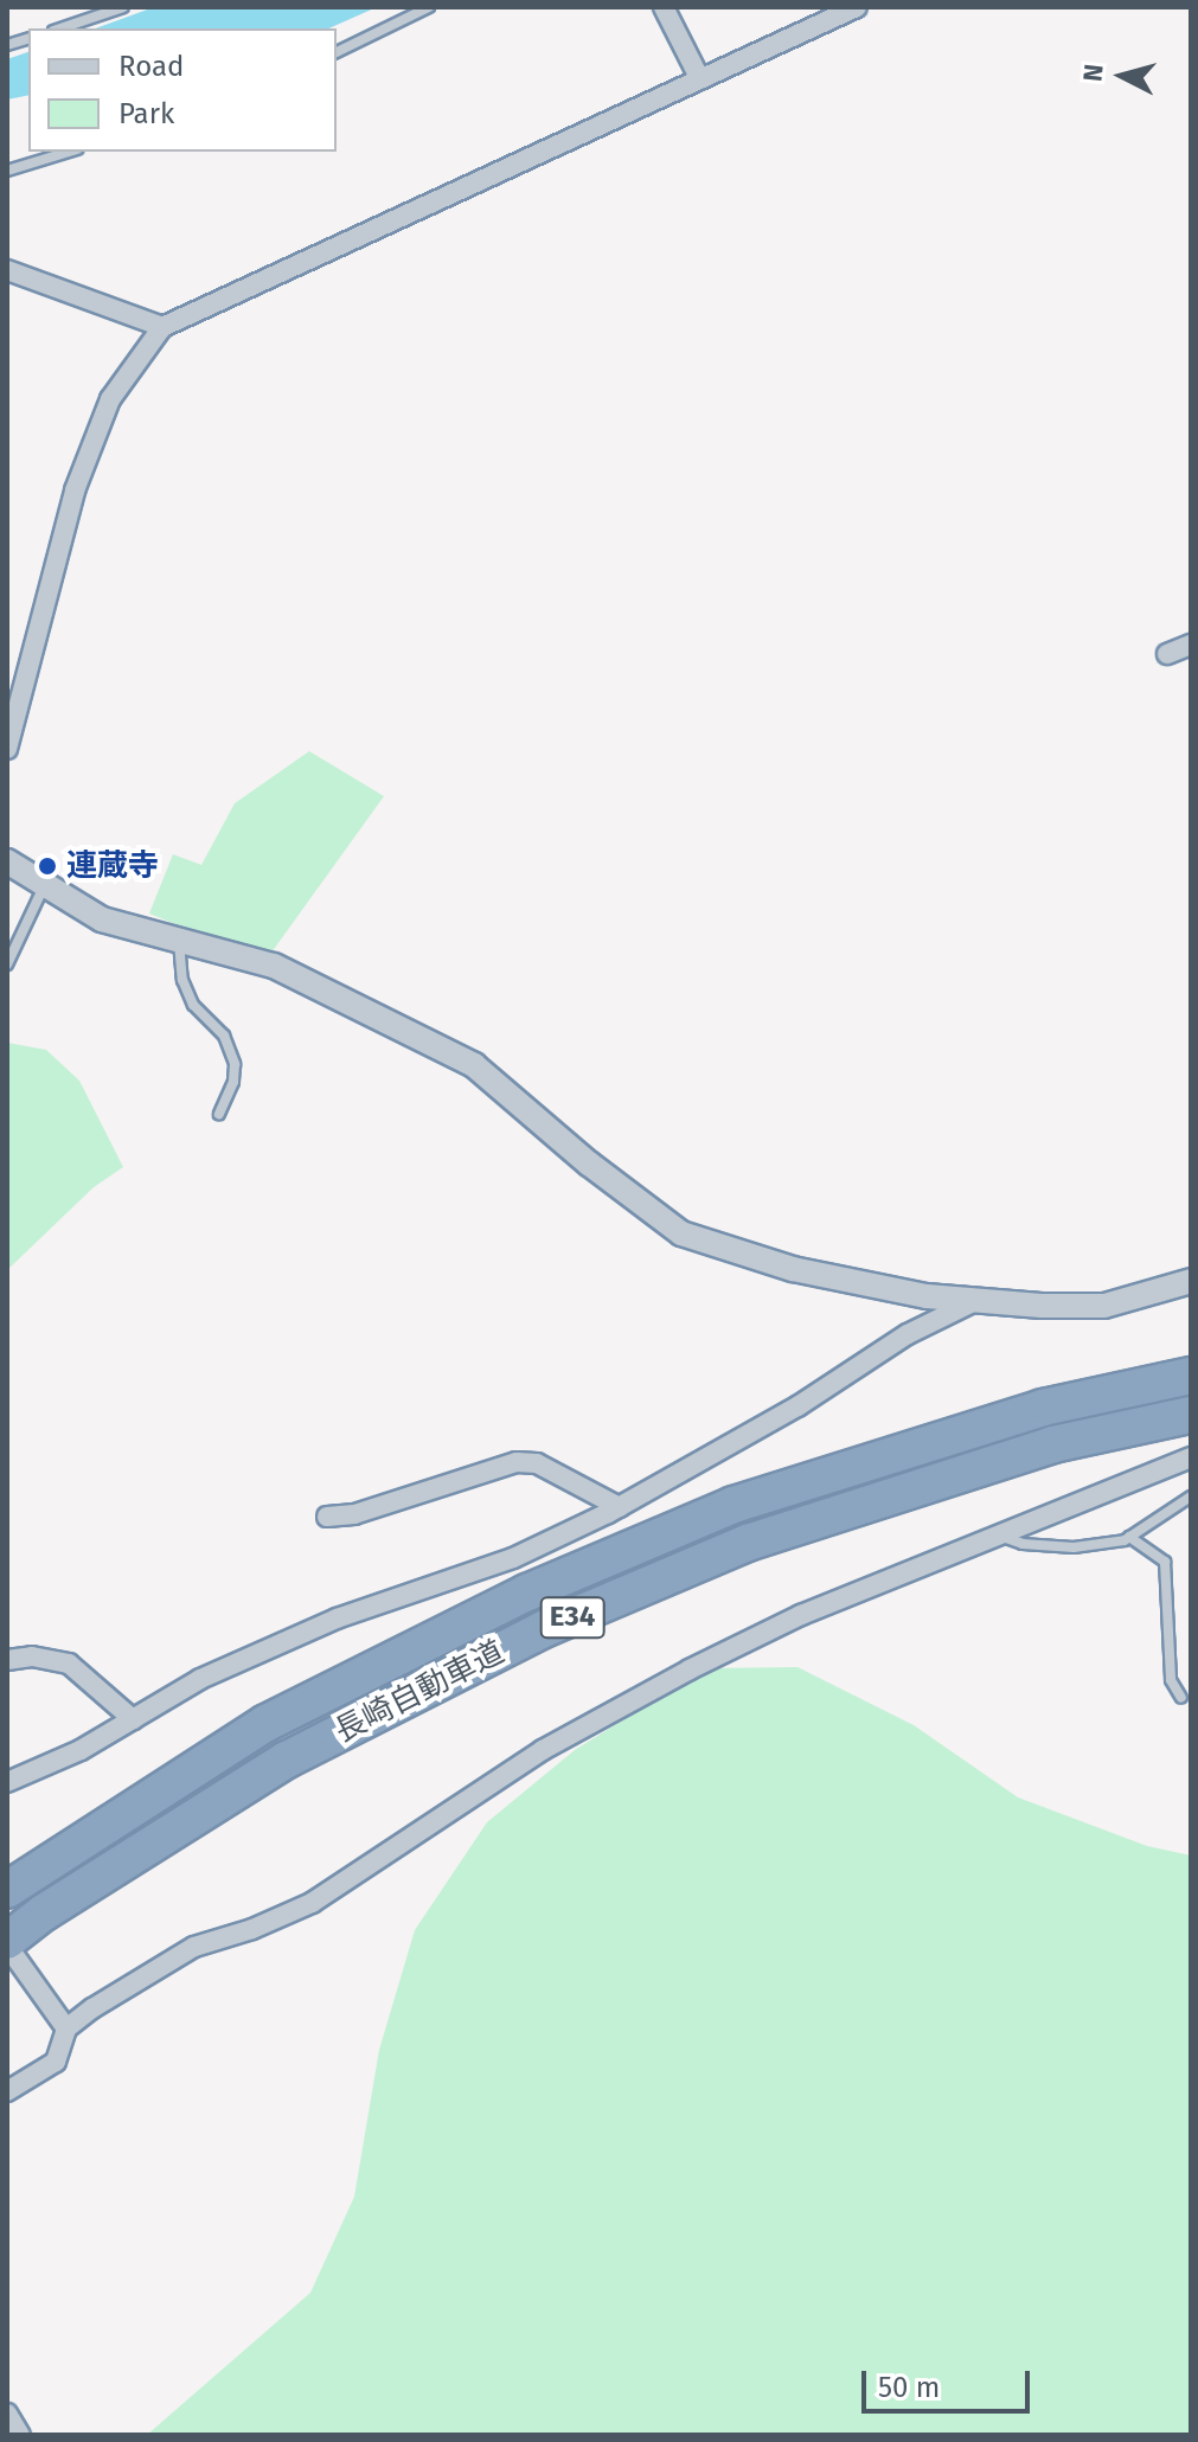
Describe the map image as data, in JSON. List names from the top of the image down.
{
  "streets": {
    "highway": ["E34", "長崎自動車道"]
  },
  "places": ["連蔵寺"],
  "legend": ["Road", "Park"],
  "scale_bar": "50 m",
  "north": "left"
}
